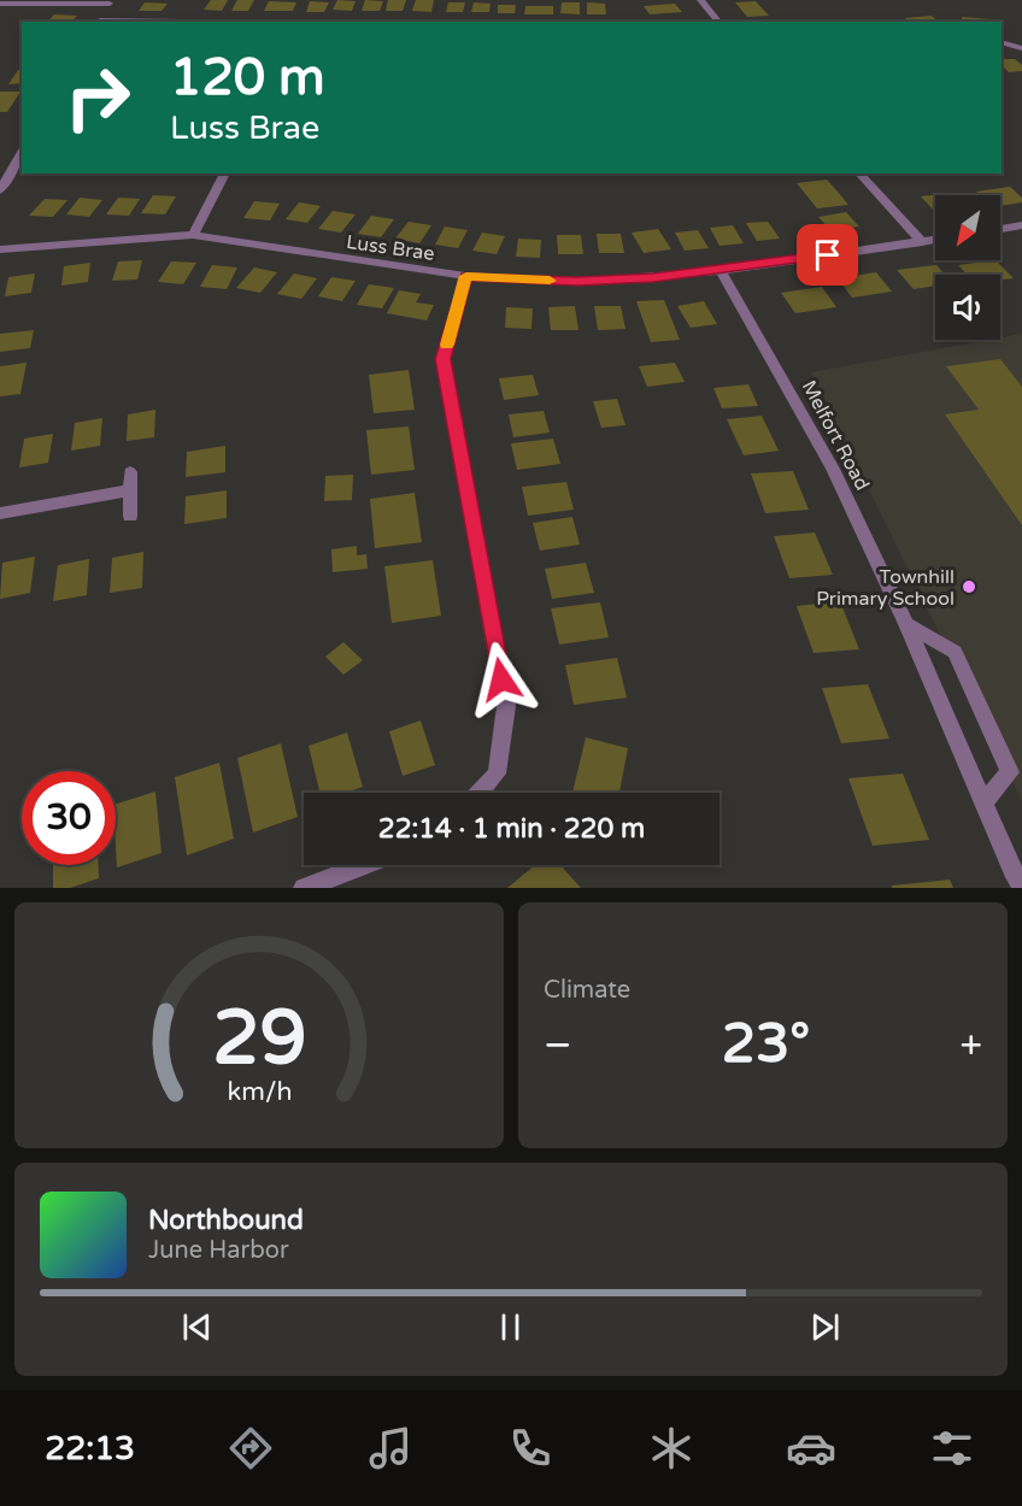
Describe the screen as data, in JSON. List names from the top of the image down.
{
  "streets": {
    "street": ["Luss Brae", "Melfort Road"]
  },
  "crossings": [
    ["Luss Brae", "Melfort Road"]
  ],
  "places": ["Townhill Primary School"],
  "north": "bottom left",
  "page": {
    "turn": ["120 m", "Luss Brae"],
    "limit": "30",
    "trip": "22:14 · 1 min · 220 m",
    "tile": "Climate",
    "heat": ["−", "23°", "+"],
    "song": ["Northbound", "June Harbor"],
    "tabs": "22:13",
    "gauge": ["29", "km/h"]
  }
}
